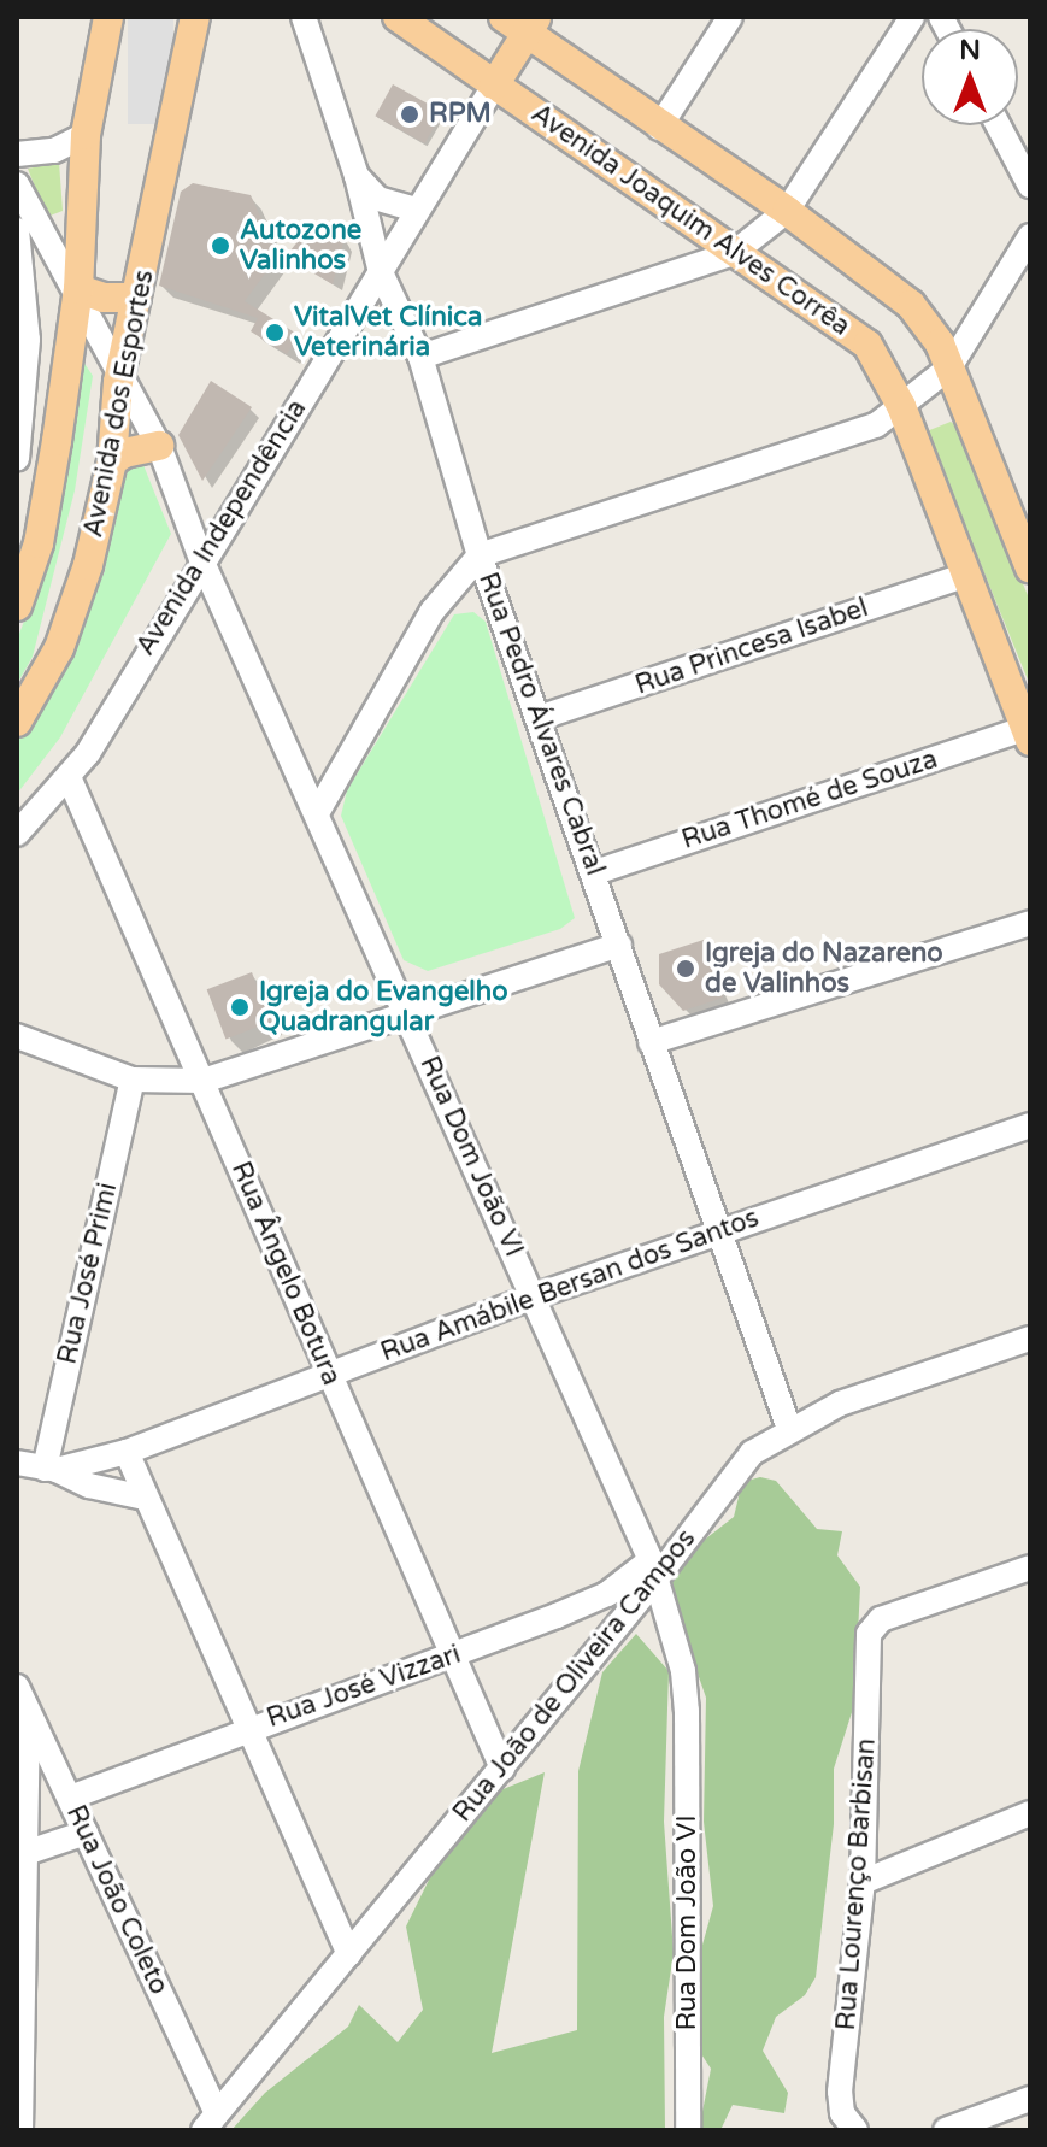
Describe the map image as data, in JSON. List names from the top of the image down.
{
  "streets": {
    "main road": ["Avenida Joaquim Alves Corrêa", "Avenida dos Esportes", "Avenida Independência"],
    "street": [
      "Rua Princesa Isabel",
      "Rua Pedro Álvares Cabral",
      "Rua Thomé de Souza",
      "Rua Dom João VI",
      "Rua José Primi",
      "Rua Ângelo Botura",
      "Rua Amábile Bersan dos Santos",
      "Rua João de Oliveira Campos",
      "Rua José Vizzari",
      "Rua Lourenço Barbisan",
      "Rua João Coleto"
    ]
  },
  "crossings": [
    ["Avenida Joaquim Alves Corrêa", "Avenida Independência"],
    ["Avenida Joaquim Alves Corrêa", "Rua Princesa Isabel"],
    ["Avenida Joaquim Alves Corrêa", "Rua Thomé de Souza"],
    ["Avenida dos Esportes", "Rua Dom João VI"],
    ["Avenida Independência", "Rua Pedro Álvares Cabral"],
    ["Avenida Independência", "Rua Dom João VI"],
    ["Avenida Independência", "Rua Ângelo Botura"],
    ["Rua Princesa Isabel", "Rua Pedro Álvares Cabral"],
    ["Rua Pedro Álvares Cabral", "Rua Thomé de Souza"],
    ["Rua Pedro Álvares Cabral", "Rua Amábile Bersan dos Santos"],
    ["Rua Pedro Álvares Cabral", "Rua João de Oliveira Campos"],
    ["Rua Dom João VI", "Rua Amábile Bersan dos Santos"],
    ["Rua Dom João VI", "Rua João de Oliveira Campos"],
    ["Rua Dom João VI", "Rua José Vizzari"],
    ["Rua José Primi", "Rua Amábile Bersan dos Santos"],
    ["Rua Ângelo Botura", "Rua Amábile Bersan dos Santos"],
    ["Rua Ângelo Botura", "Rua João de Oliveira Campos"],
    ["Rua Ângelo Botura", "Rua José Vizzari"],
    ["Rua João de Oliveira Campos", "Rua José Vizzari"],
    ["Rua João de Oliveira Campos", "Rua João Coleto"],
    ["Rua José Vizzari", "Rua João Coleto"]
  ],
  "places": [
    "RPM",
    "Autozone Valinhos",
    "VitalVet Clínica Veterinária",
    "Igreja do Nazareno de Valinhos",
    "Igreja do Evangelho Quadrangular"
  ],
  "north": "top"
}
